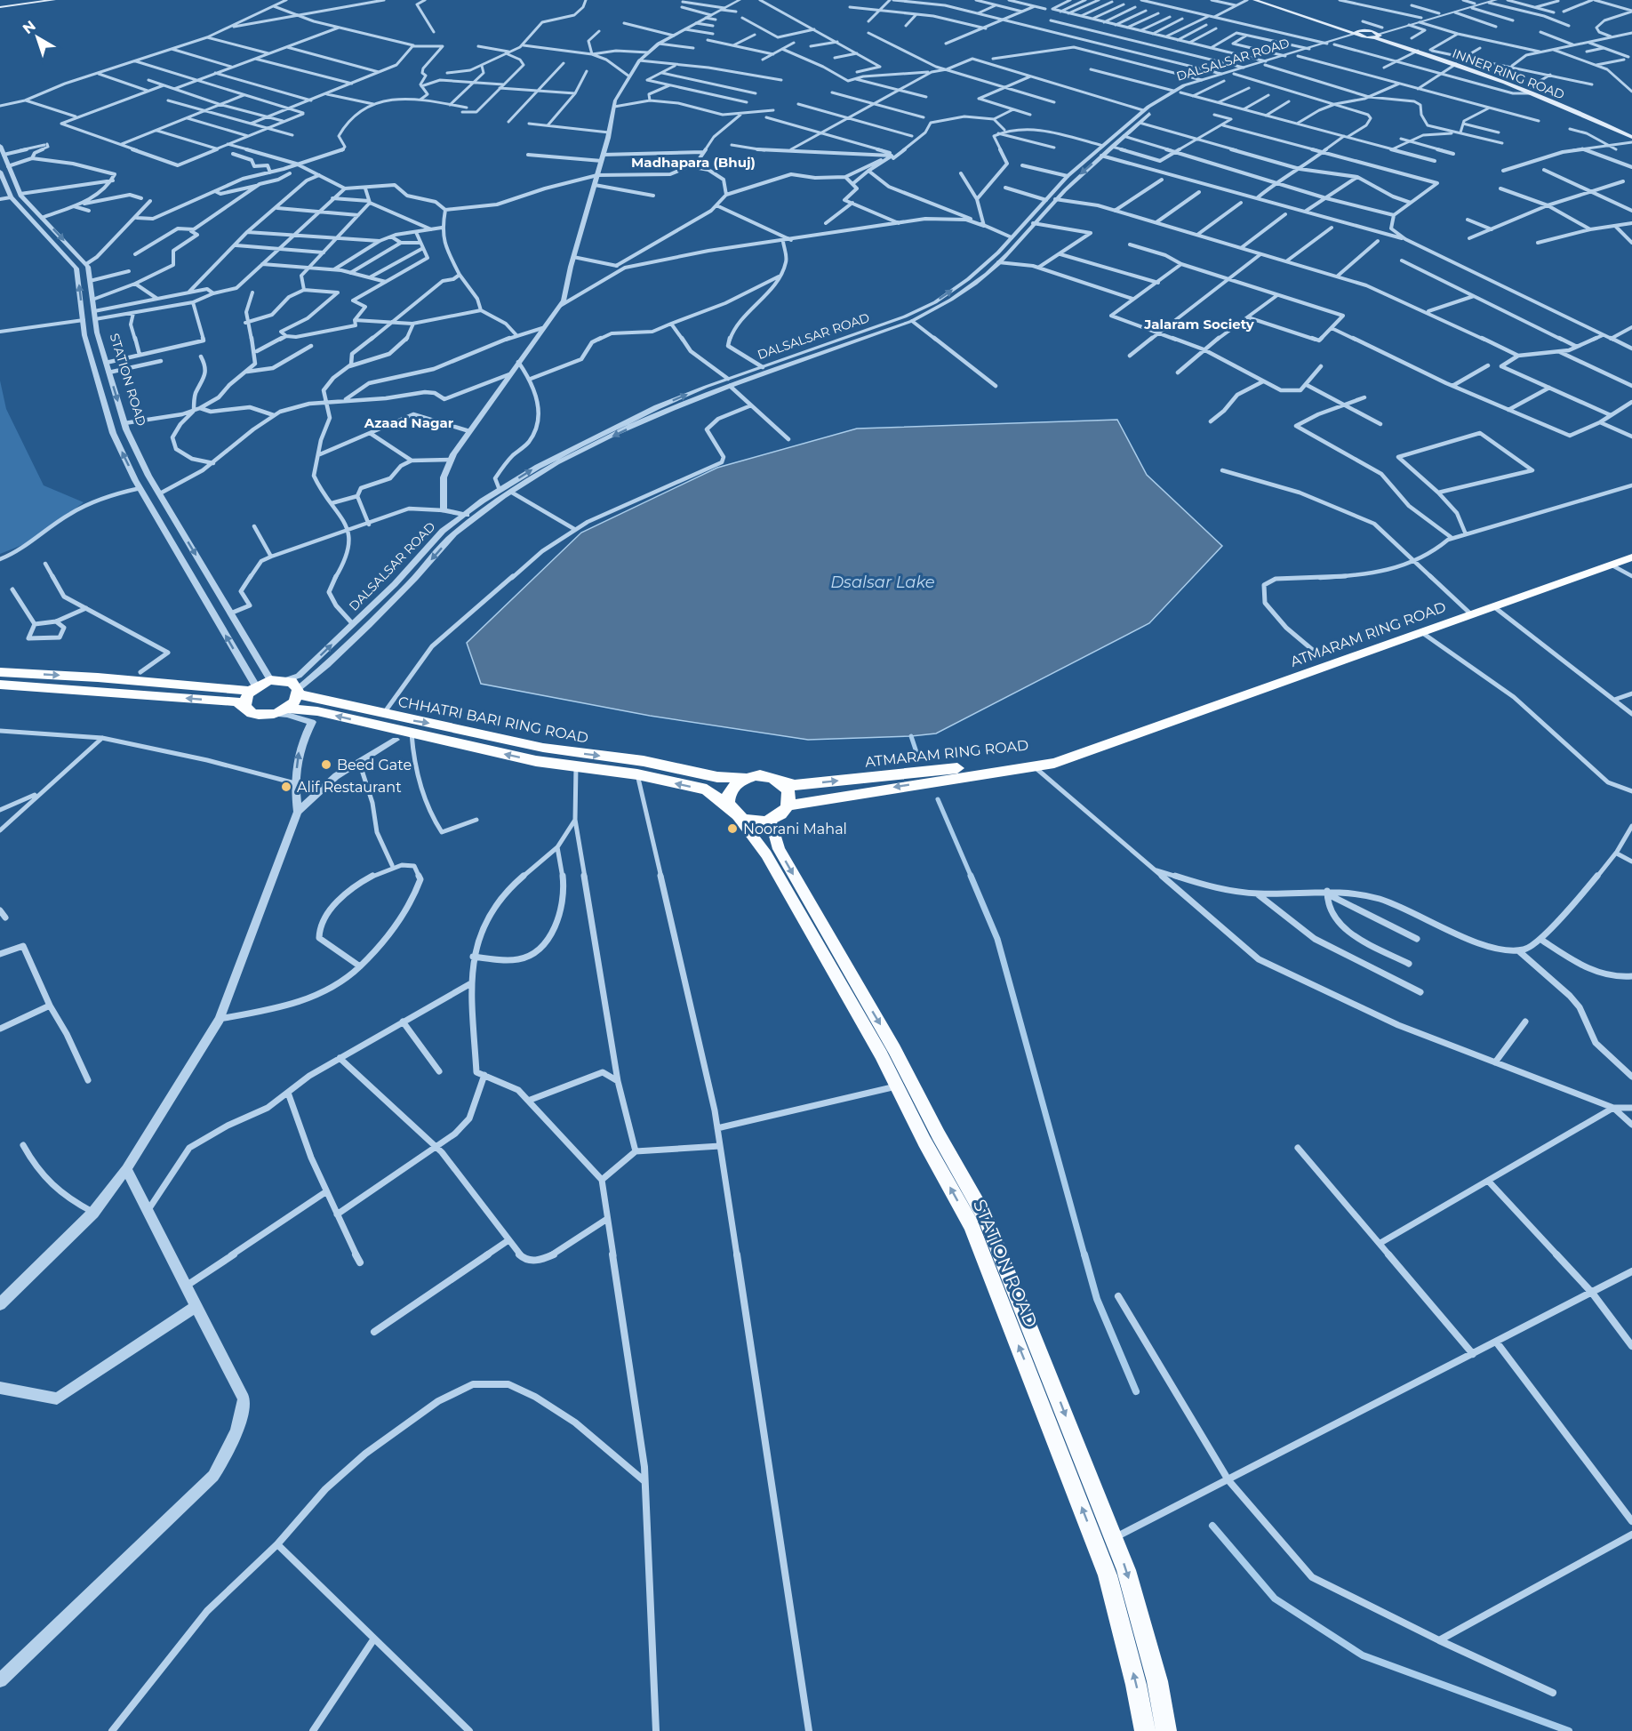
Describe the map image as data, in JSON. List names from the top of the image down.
{
  "streets": {
    "highway": ["ATMARAM RING ROAD", "CHHATRI BARI RING ROAD"],
    "main road": ["INNER RING ROAD", "STATION ROAD"],
    "street": ["DALSALSAR ROAD"]
  },
  "crossings": [
    ["DALSALSAR ROAD", "STATION ROAD"],
    ["DALSALSAR ROAD", "CHHATRI BARI RING ROAD"],
    ["STATION ROAD", "ATMARAM RING ROAD"],
    ["STATION ROAD", "CHHATRI BARI RING ROAD"],
    ["ATMARAM RING ROAD", "CHHATRI BARI RING ROAD"]
  ],
  "districts": ["Madhapara (Bhuj)", "Jalaram Society", "Azaad Nagar"],
  "water": ["Dsalsar Lake"],
  "places": ["Beed Gate", "Alif Restaurant", "Noorani Mahal"],
  "north": "top left"
}
